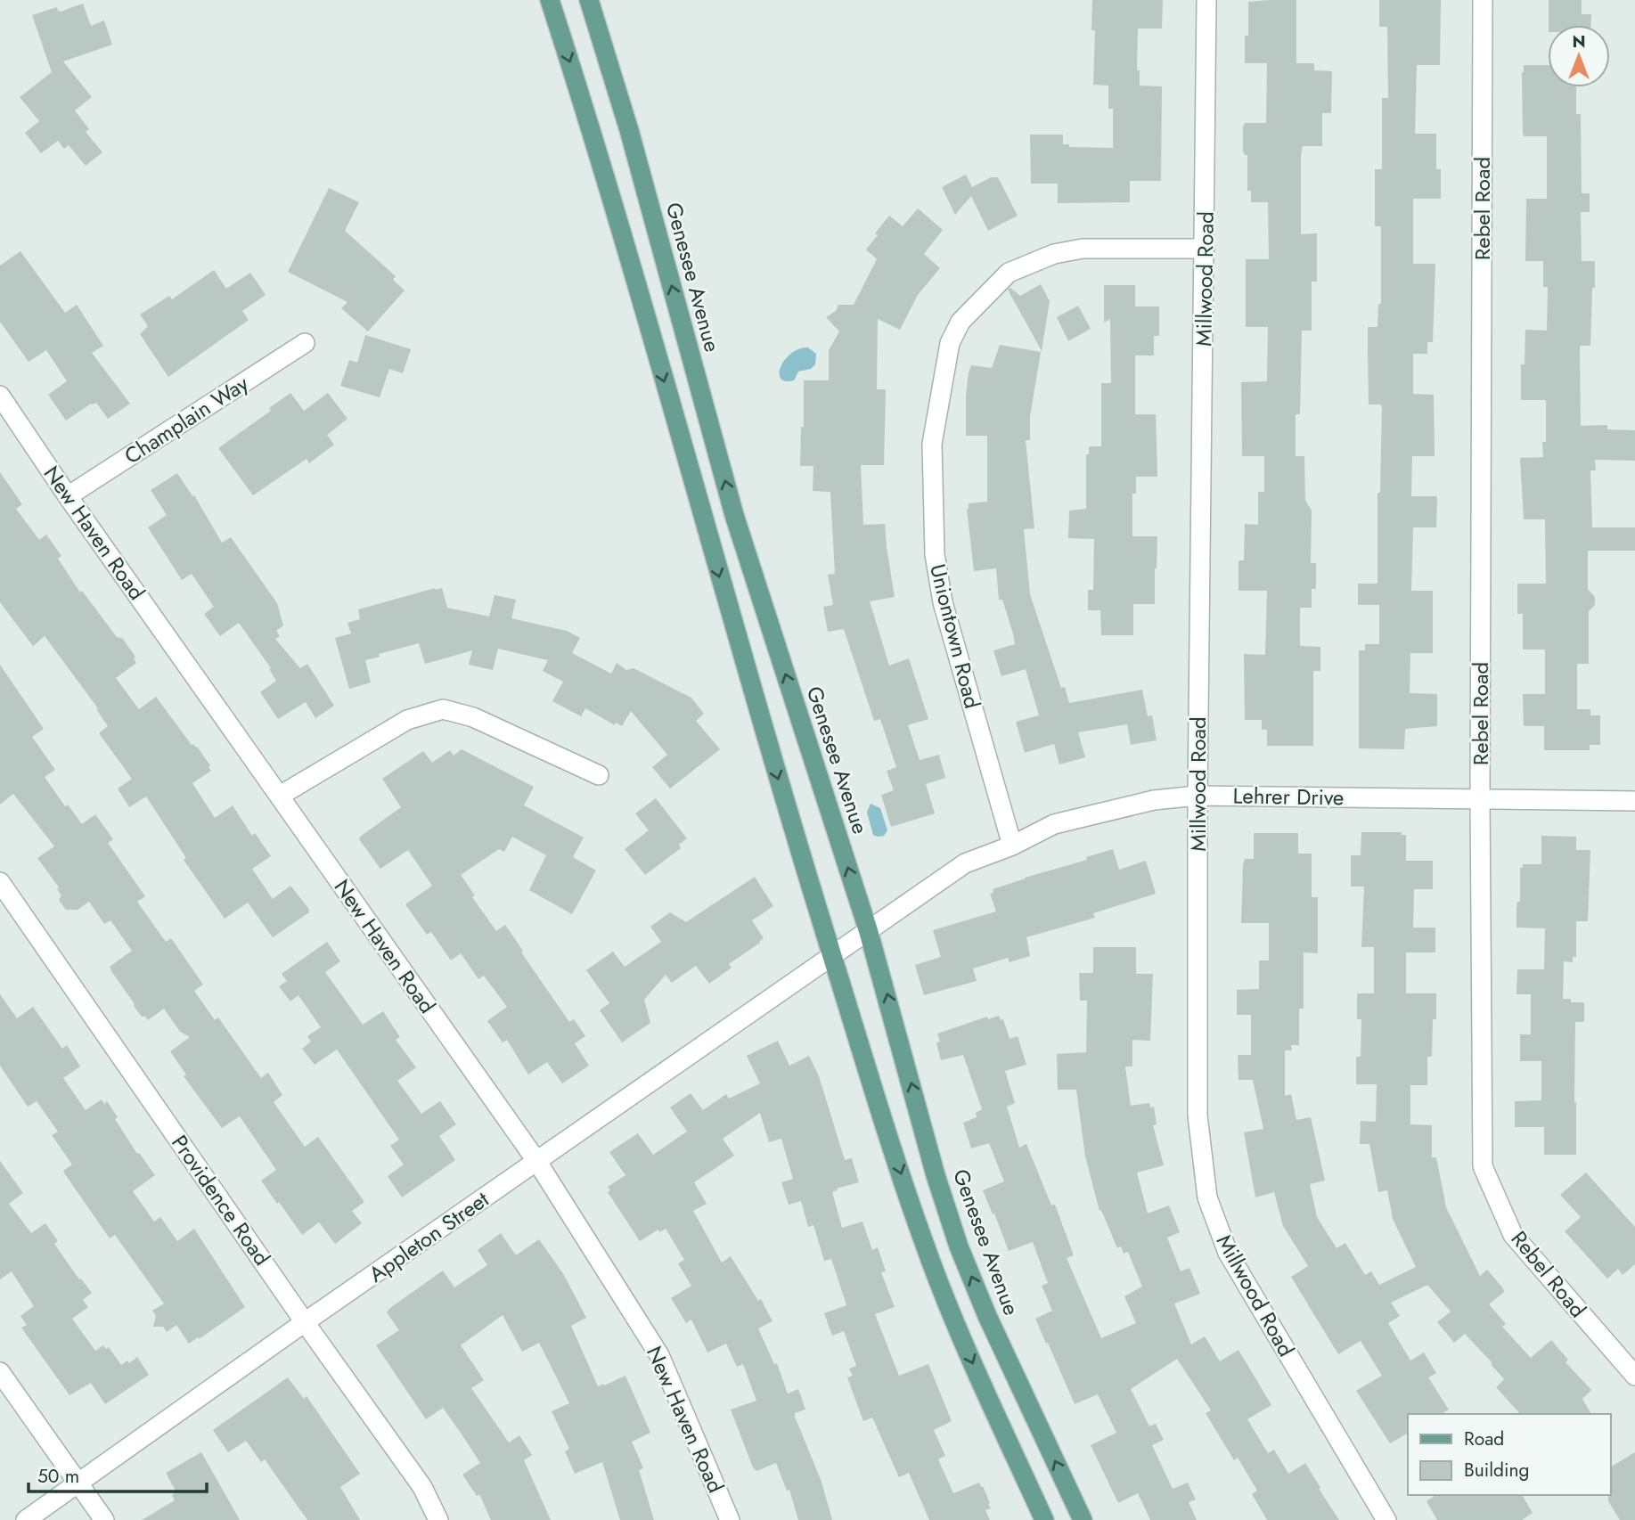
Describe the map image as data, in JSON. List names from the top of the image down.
{
  "streets": {
    "main road": ["Genesee Avenue"],
    "street": [
      "Rebel Road",
      "Millwood Road",
      "Champlain Way",
      "New Haven Road",
      "Uniontown Road",
      "Lehrer Drive",
      "Providence Road",
      "Appleton Street"
    ]
  },
  "crossings": [
    ["Rebel Road", "Lehrer Drive"],
    ["Genesee Avenue", "Lehrer Drive"],
    ["Millwood Road", "Uniontown Road"],
    ["Millwood Road", "Lehrer Drive"],
    ["Champlain Way", "New Haven Road"],
    ["New Haven Road", "Appleton Street"],
    ["Uniontown Road", "Lehrer Drive"],
    ["Lehrer Drive", "Appleton Street"],
    ["Providence Road", "Appleton Street"]
  ],
  "legend": ["Road", "Building"],
  "scale_bar": "50 m",
  "north": "top"
}
